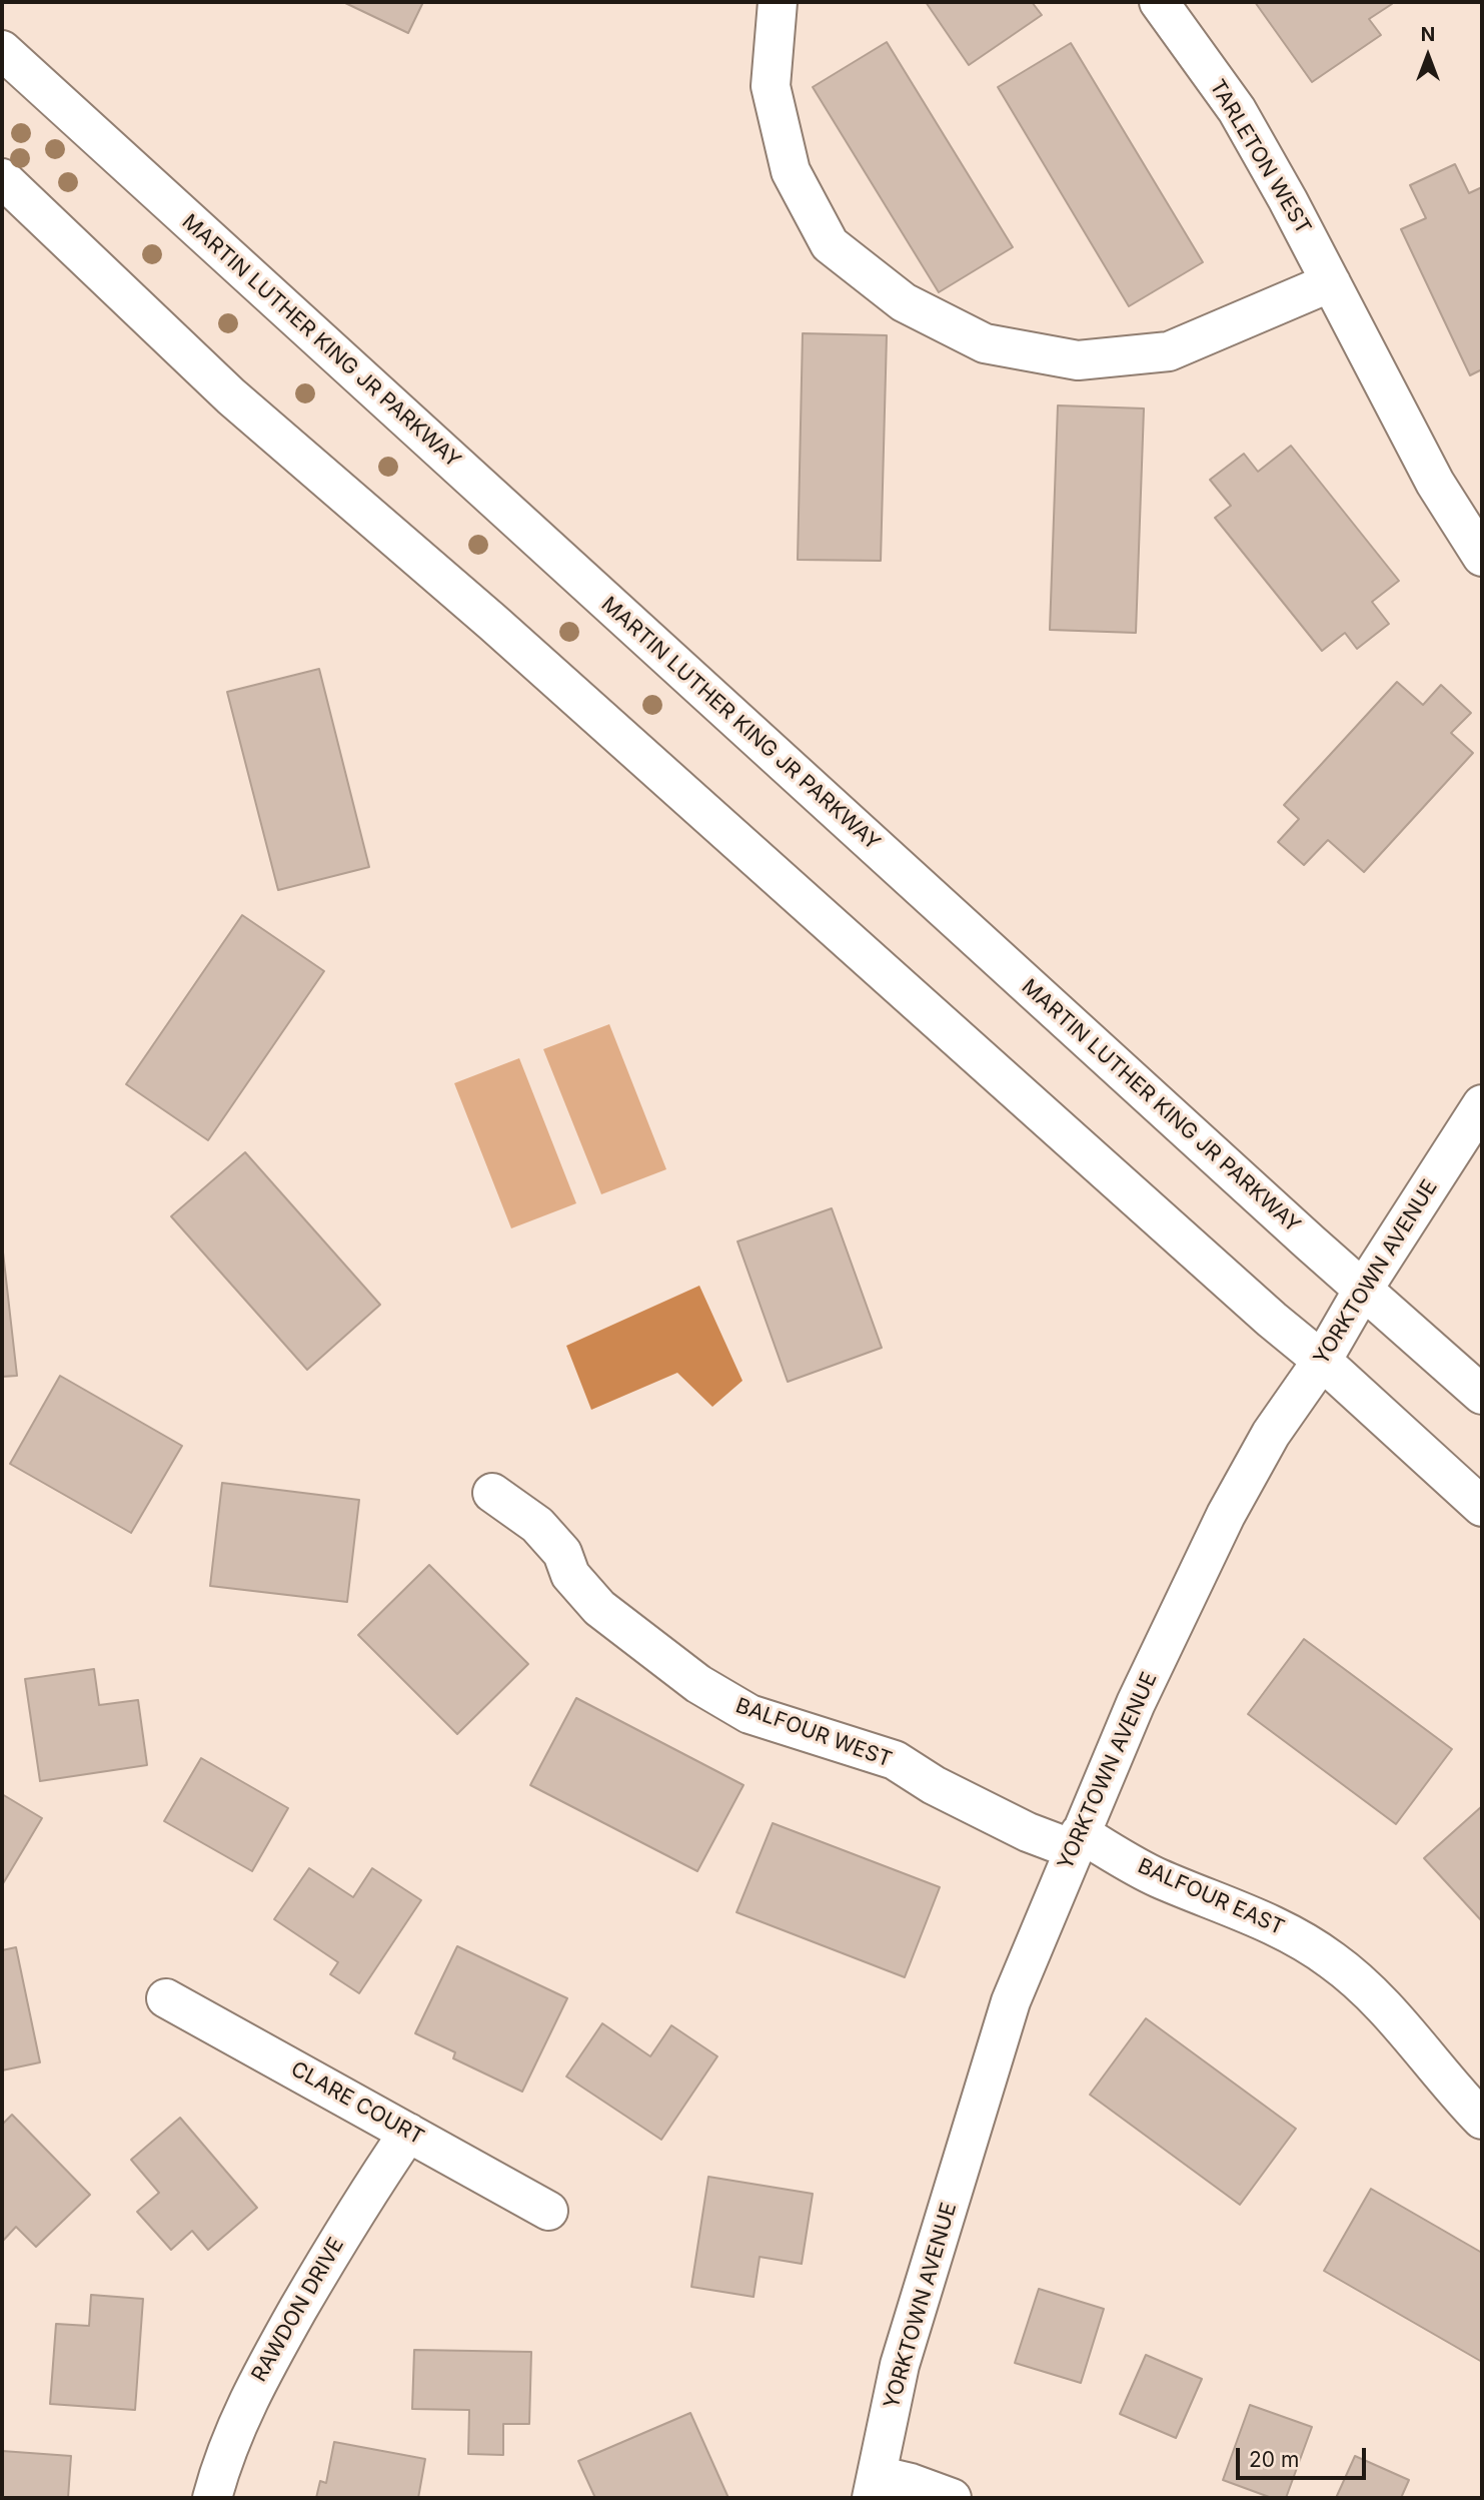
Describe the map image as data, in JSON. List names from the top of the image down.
{
  "streets": {
    "street": [
      "TARLETON WEST",
      "MARTIN LUTHER KING JR PARKWAY",
      "YORKTOWN AVENUE",
      "BALFOUR WEST",
      "BALFOUR EAST",
      "CLARE COURT",
      "RAWDON DRIVE"
    ]
  },
  "crossings": [
    ["MARTIN LUTHER KING JR PARKWAY", "YORKTOWN AVENUE"],
    ["YORKTOWN AVENUE", "BALFOUR WEST"],
    ["YORKTOWN AVENUE", "BALFOUR EAST"],
    ["BALFOUR WEST", "BALFOUR EAST"],
    ["CLARE COURT", "RAWDON DRIVE"]
  ],
  "scale_bar": "20 m",
  "north": "top"
}
